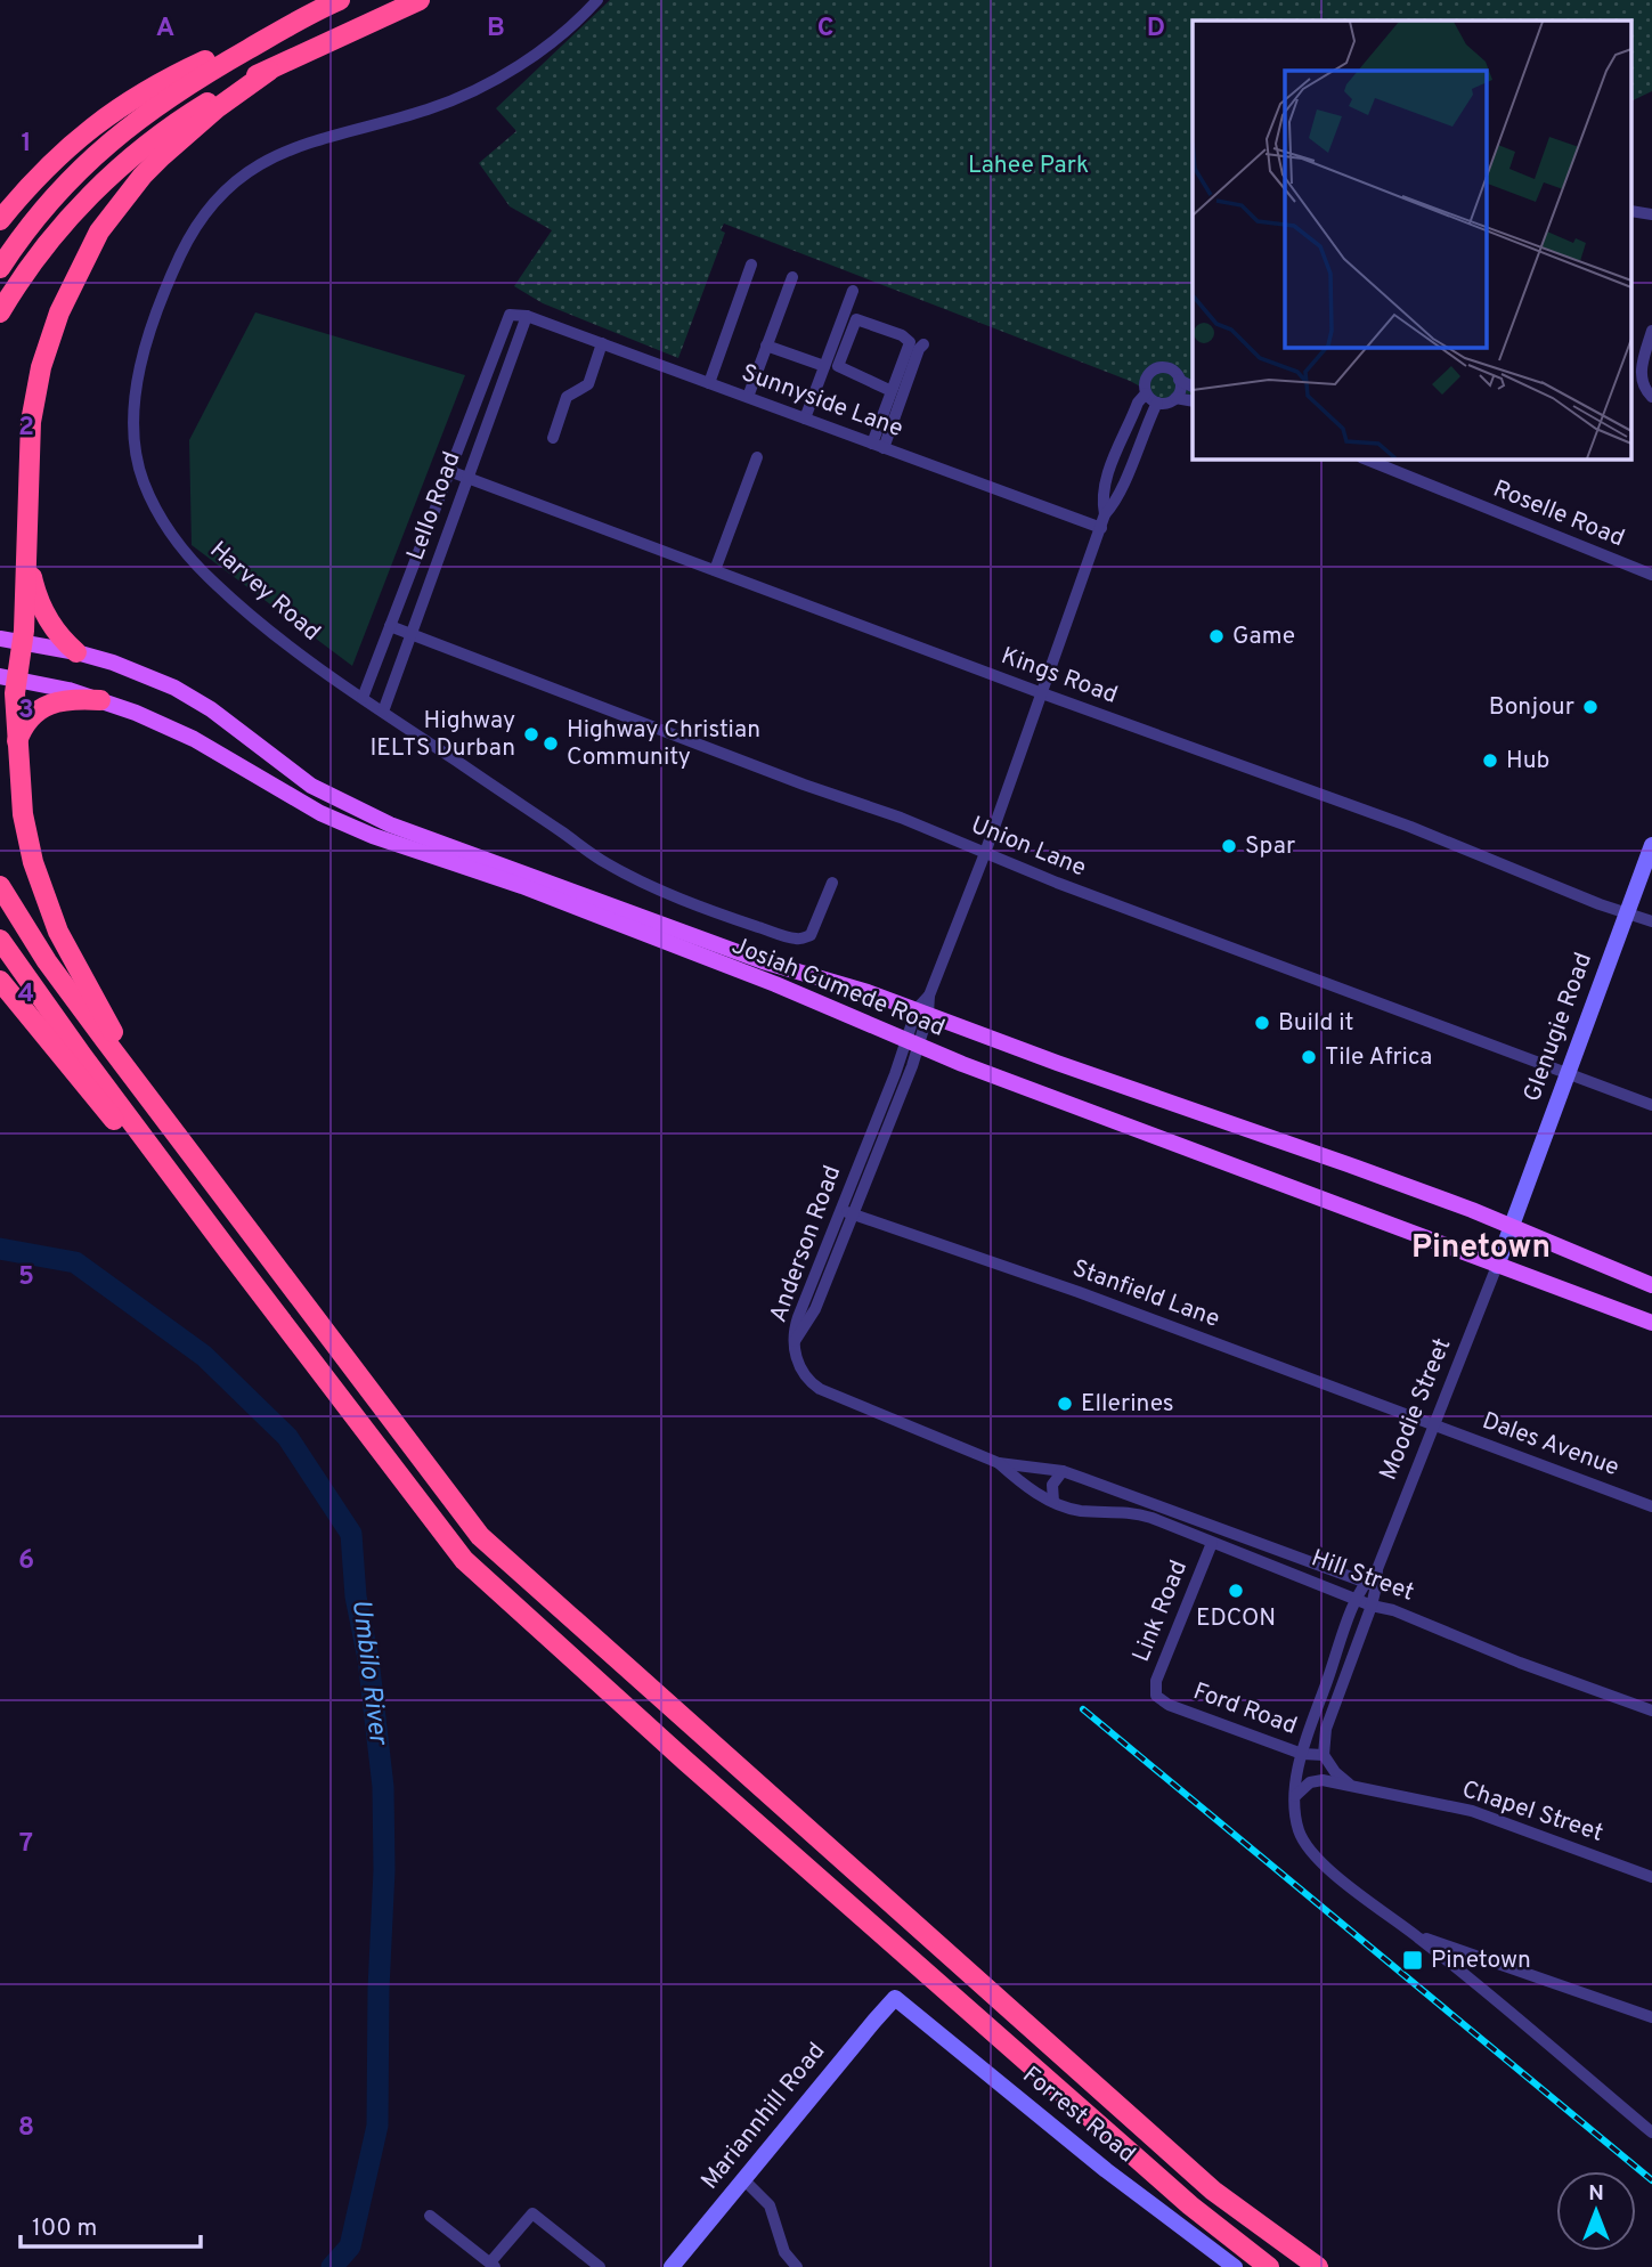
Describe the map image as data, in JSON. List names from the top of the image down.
{
  "streets": {
    "main road": ["Josiah Gumede Road"],
    "street": [
      "Sunnyside Lane",
      "Lello Road",
      "Roselle Road",
      "Harvey Road",
      "Kings Road",
      "Union Lane",
      "Glenugie Road",
      "Anderson Road",
      "Stanfield Lane",
      "Moodie Street",
      "Dales Avenue",
      "Hill Street",
      "Link Road",
      "Ford Road",
      "Chapel Street",
      "Forrest Road",
      "Mariannhill Road"
    ]
  },
  "crossings": [
    ["Sunnyside Lane", "Lello Road"],
    ["Sunnyside Lane", "Anderson Road"],
    ["Lello Road", "Harvey Road"],
    ["Lello Road", "Kings Road"],
    ["Lello Road", "Union Lane"],
    ["Kings Road", "Glenugie Road"],
    ["Kings Road", "Anderson Road"],
    ["Union Lane", "Glenugie Road"],
    ["Union Lane", "Anderson Road"],
    ["Josiah Gumede Road", "Glenugie Road"],
    ["Josiah Gumede Road", "Anderson Road"],
    ["Josiah Gumede Road", "Moodie Street"],
    ["Glenugie Road", "Moodie Street"],
    ["Anderson Road", "Stanfield Lane"],
    ["Anderson Road", "Hill Street"],
    ["Stanfield Lane", "Moodie Street"],
    ["Stanfield Lane", "Dales Avenue"],
    ["Moodie Street", "Dales Avenue"],
    ["Moodie Street", "Hill Street"],
    ["Moodie Street", "Ford Road"],
    ["Moodie Street", "Chapel Street"],
    ["Hill Street", "Link Road"],
    ["Link Road", "Ford Road"],
    ["Forrest Road", "Mariannhill Road"]
  ],
  "districts": ["Pinetown"],
  "water": ["Umbilo River"],
  "parks": ["Lahee Park"],
  "places": {
    "other": [
      "Game",
      "Bonjour",
      "Highway IELTS Durban",
      "Highway Christian Community",
      "Hub",
      "Spar",
      "Build it",
      "Tile Africa",
      "Ellerines",
      "EDCON"
    ],
    "transit": ["Pinetown"]
  },
  "scale_bar": "100 m",
  "north": "top",
  "grid": {
    "columns": [
      "A",
      "B",
      "C",
      "D"
    ],
    "rows": [
      "1",
      "2",
      "3",
      "4",
      "5",
      "6",
      "7",
      "8"
    ]
  }
}
